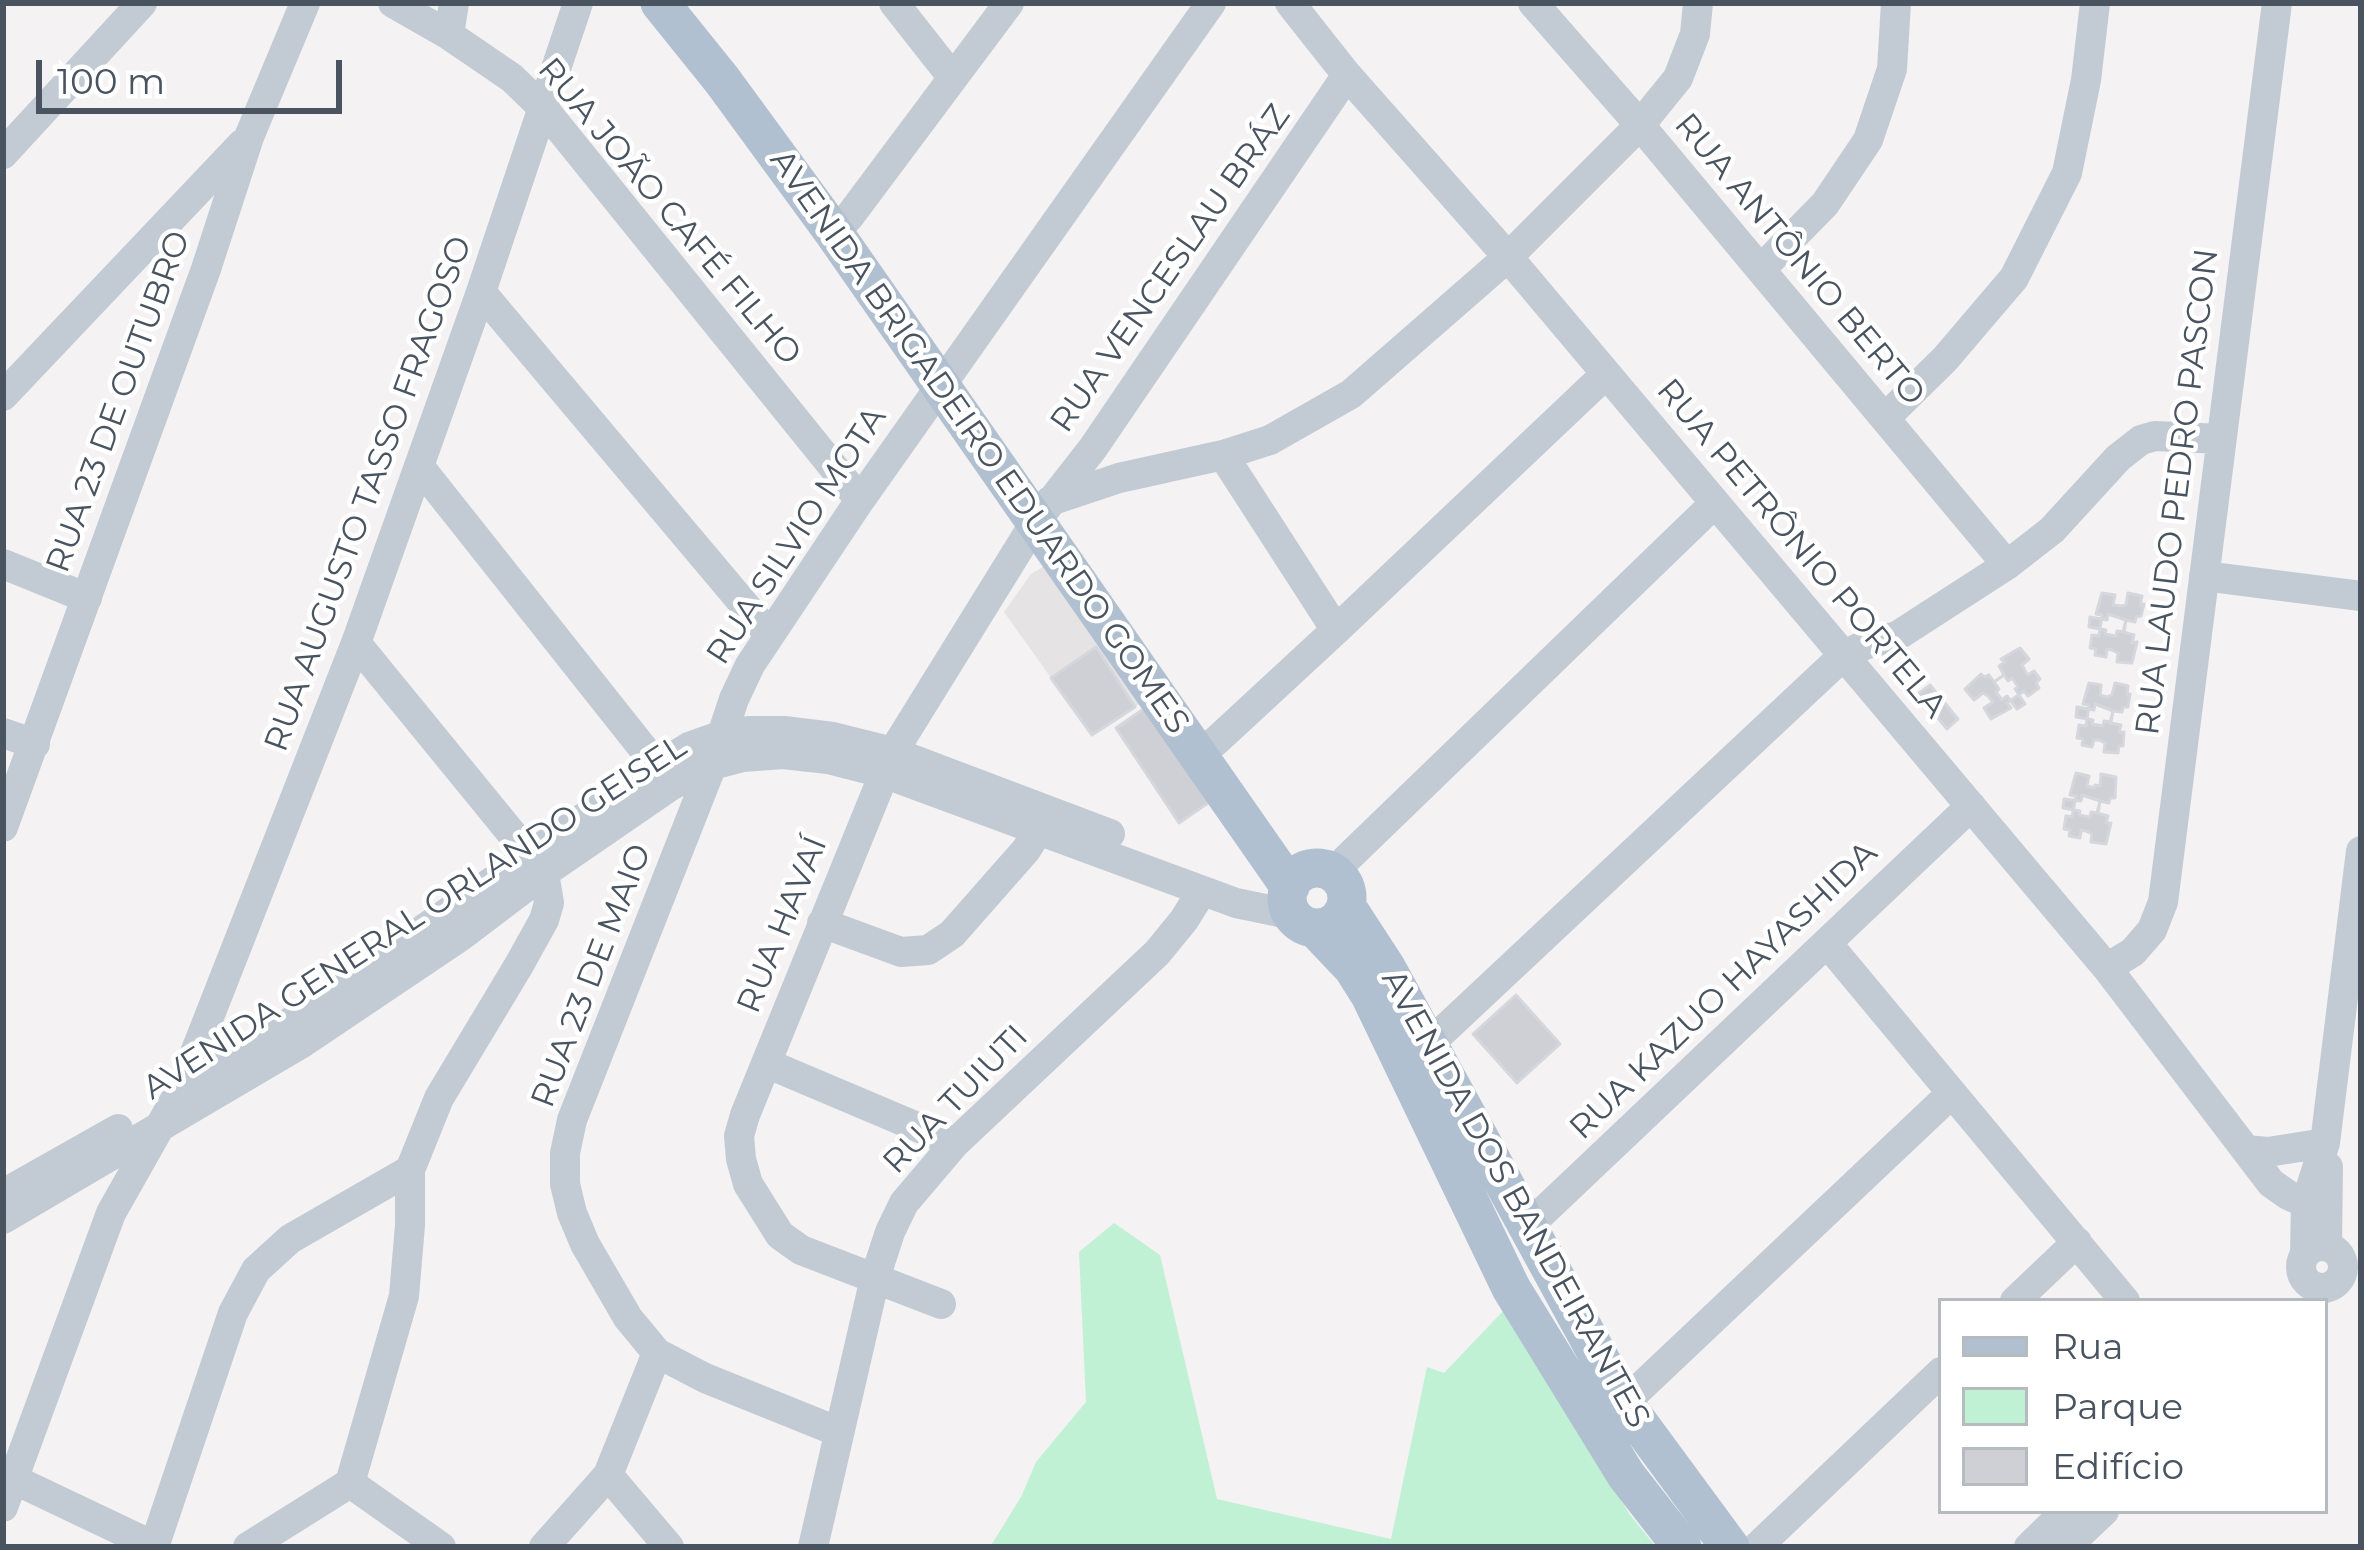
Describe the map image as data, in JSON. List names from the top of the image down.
{
  "streets": {
    "main road": ["AVENIDA BRIGADEIRO EDUARDO GOMES", "AVENIDA DOS BANDEIRANTES"],
    "street": [
      "RUA JOÃO CAFÉ FILHO",
      "RUA ANTÔNIO BERTO",
      "RUA VENCESLAU BRÁZ",
      "RUA 23 DE OUTUBRO",
      "RUA LAUDO PEDRO PASCON",
      "RUA AUGUSTO TASSO FRAGOSO",
      "RUA SILVIO MOTA",
      "RUA PETRÔNIO PORTELA",
      "AVENIDA GENERAL ORLANDO GEISEL",
      "RUA HAVAÍ",
      "RUA 23 DE MAIO",
      "RUA KAZUO HAYASHIDA",
      "RUA TUIUTI"
    ]
  },
  "crossings": [
    ["RUA JOÃO CAFÉ FILHO", "RUA AUGUSTO TASSO FRAGOSO"],
    ["RUA JOÃO CAFÉ FILHO", "RUA SILVIO MOTA"],
    ["RUA VENCESLAU BRÁZ", "AVENIDA BRIGADEIRO EDUARDO GOMES"],
    ["RUA VENCESLAU BRÁZ", "RUA PETRÔNIO PORTELA"],
    ["RUA VENCESLAU BRÁZ", "RUA HAVAÍ"],
    ["AVENIDA BRIGADEIRO EDUARDO GOMES", "RUA SILVIO MOTA"],
    ["AVENIDA BRIGADEIRO EDUARDO GOMES", "AVENIDA GENERAL ORLANDO GEISEL"],
    ["AVENIDA BRIGADEIRO EDUARDO GOMES", "RUA HAVAÍ"],
    ["AVENIDA BRIGADEIRO EDUARDO GOMES", "AVENIDA DOS BANDEIRANTES"],
    ["RUA LAUDO PEDRO PASCON", "RUA PETRÔNIO PORTELA"],
    ["RUA AUGUSTO TASSO FRAGOSO", "AVENIDA GENERAL ORLANDO GEISEL"],
    ["RUA SILVIO MOTA", "AVENIDA GENERAL ORLANDO GEISEL"],
    ["RUA SILVIO MOTA", "RUA 23 DE MAIO"],
    ["RUA PETRÔNIO PORTELA", "RUA KAZUO HAYASHIDA"],
    ["AVENIDA GENERAL ORLANDO GEISEL", "RUA HAVAÍ"],
    ["AVENIDA GENERAL ORLANDO GEISEL", "RUA 23 DE MAIO"],
    ["AVENIDA GENERAL ORLANDO GEISEL", "RUA TUIUTI"],
    ["AVENIDA GENERAL ORLANDO GEISEL", "AVENIDA DOS BANDEIRANTES"],
    ["RUA HAVAÍ", "RUA TUIUTI"],
    ["RUA 23 DE MAIO", "RUA TUIUTI"],
    ["RUA KAZUO HAYASHIDA", "AVENIDA DOS BANDEIRANTES"]
  ],
  "legend": ["Rua", "Parque", "Edifício"],
  "scale_bar": "100 m"
}
